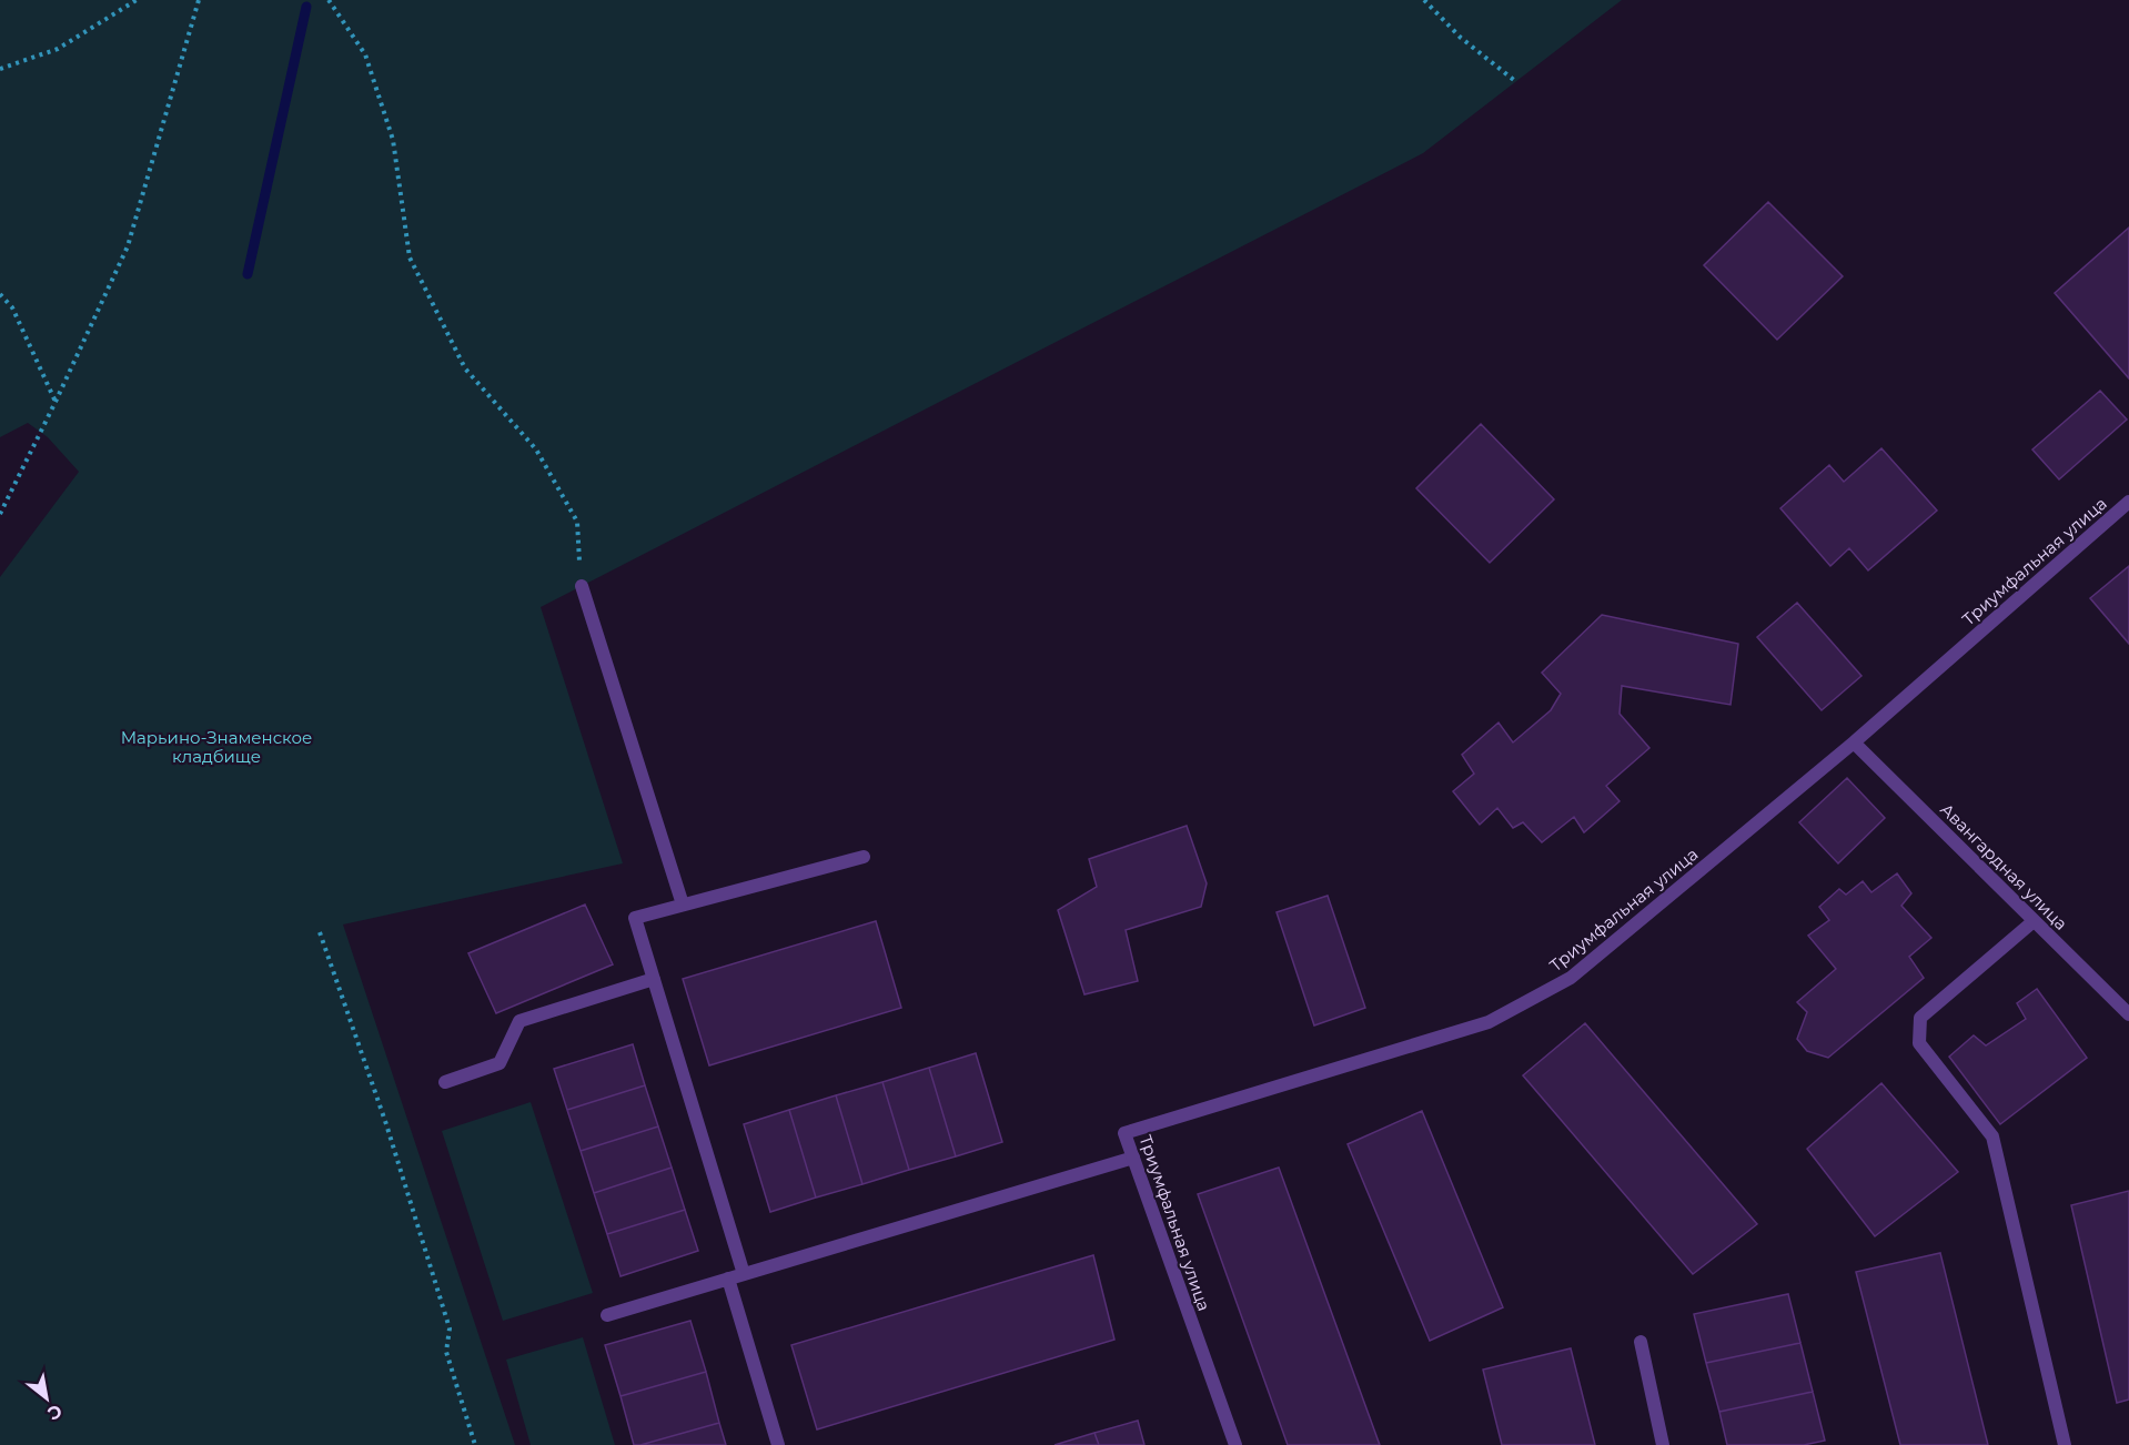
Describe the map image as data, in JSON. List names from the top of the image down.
{
  "streets": {
    "street": ["Триумфальная улица", "Авангардная улица"]
  },
  "crossings": [
    ["Триумфальная улица", "Авангардная улица"]
  ],
  "parks": ["Марьино-Знаменское кладбище"],
  "north": "bottom right"
}
